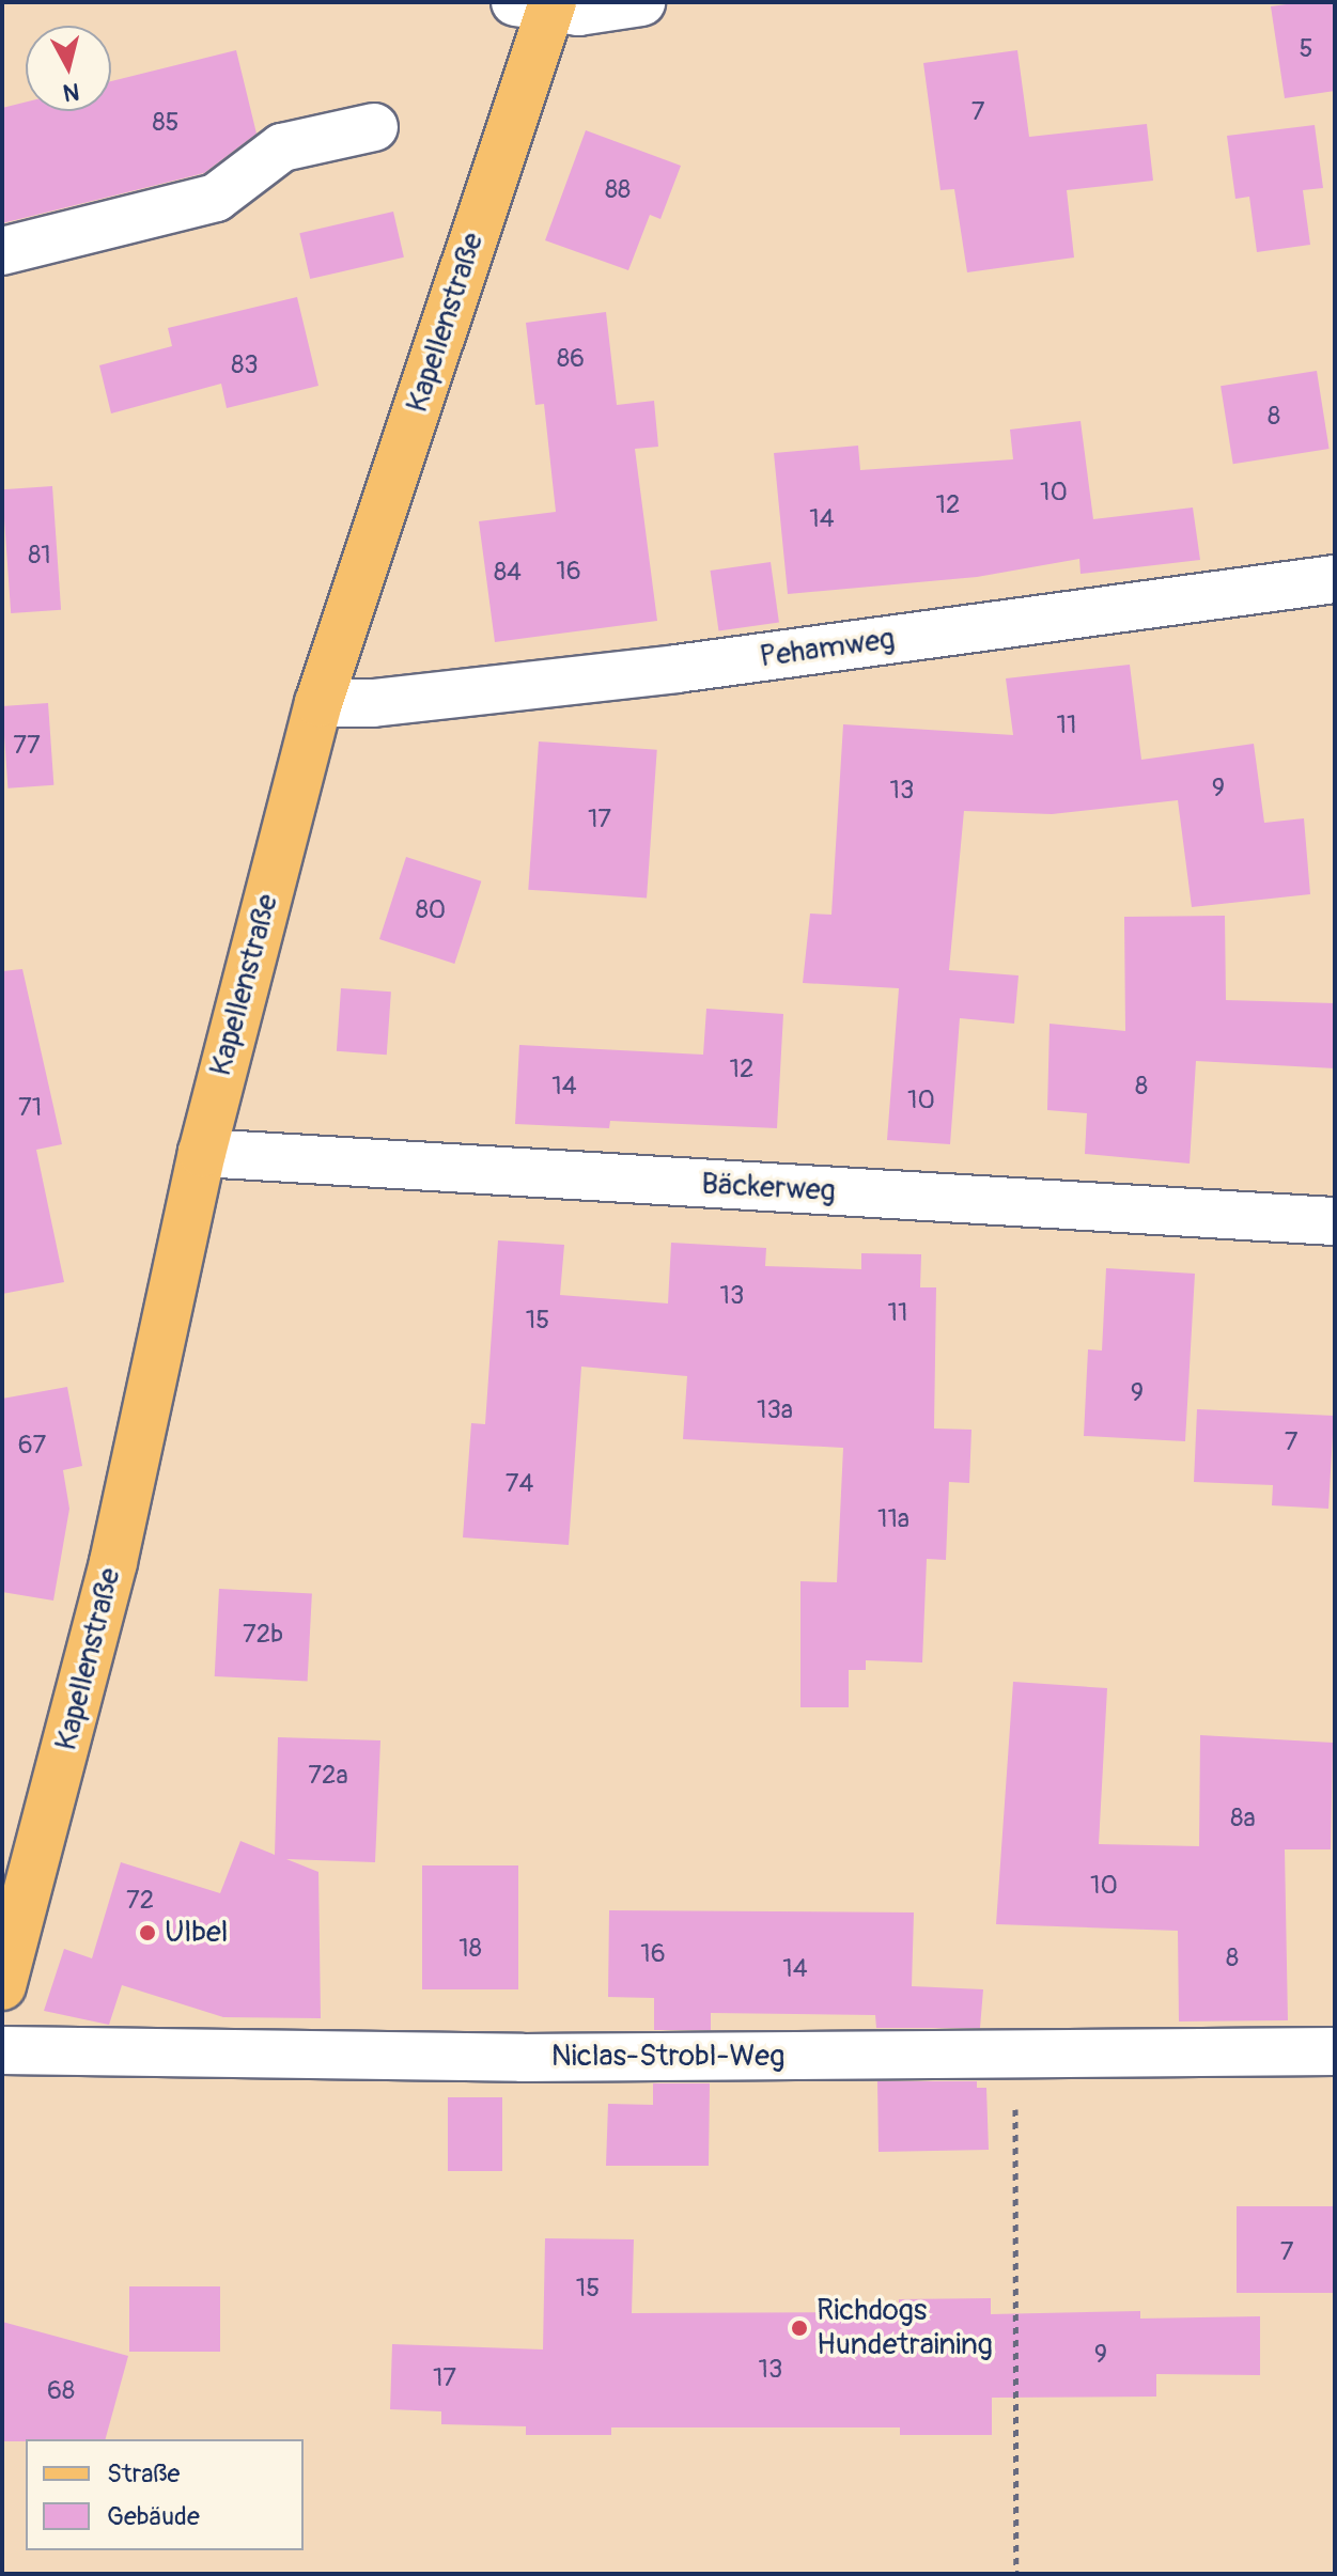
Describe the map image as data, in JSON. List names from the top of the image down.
{
  "streets": {
    "main road": ["Kapellenstraße"],
    "street": ["Pehamweg", "Bäckerweg", "Niclas-Strobl-Weg"]
  },
  "crossings": [
    ["Kapellenstraße", "Pehamweg"],
    ["Kapellenstraße", "Bäckerweg"]
  ],
  "places": ["Ulbel", "Richdogs Hundetraining"],
  "house_numbers": [
    "5",
    "7",
    "85",
    "88",
    "86",
    "83",
    "8",
    "10",
    "12",
    "14",
    "81",
    "16",
    "84",
    "11",
    "77",
    "9",
    "13",
    "17",
    "80",
    "12",
    "14",
    "8",
    "10",
    "71",
    "13",
    "11",
    "15",
    "9",
    "13a",
    "7",
    "67",
    "74",
    "11a",
    "72b",
    "72a",
    "8a",
    "10",
    "72",
    "18",
    "16",
    "8",
    "14",
    "7",
    "15",
    "9",
    "13",
    "17",
    "68"
  ],
  "legend": ["Straße", "Gebäude"],
  "north": "bottom"
}
